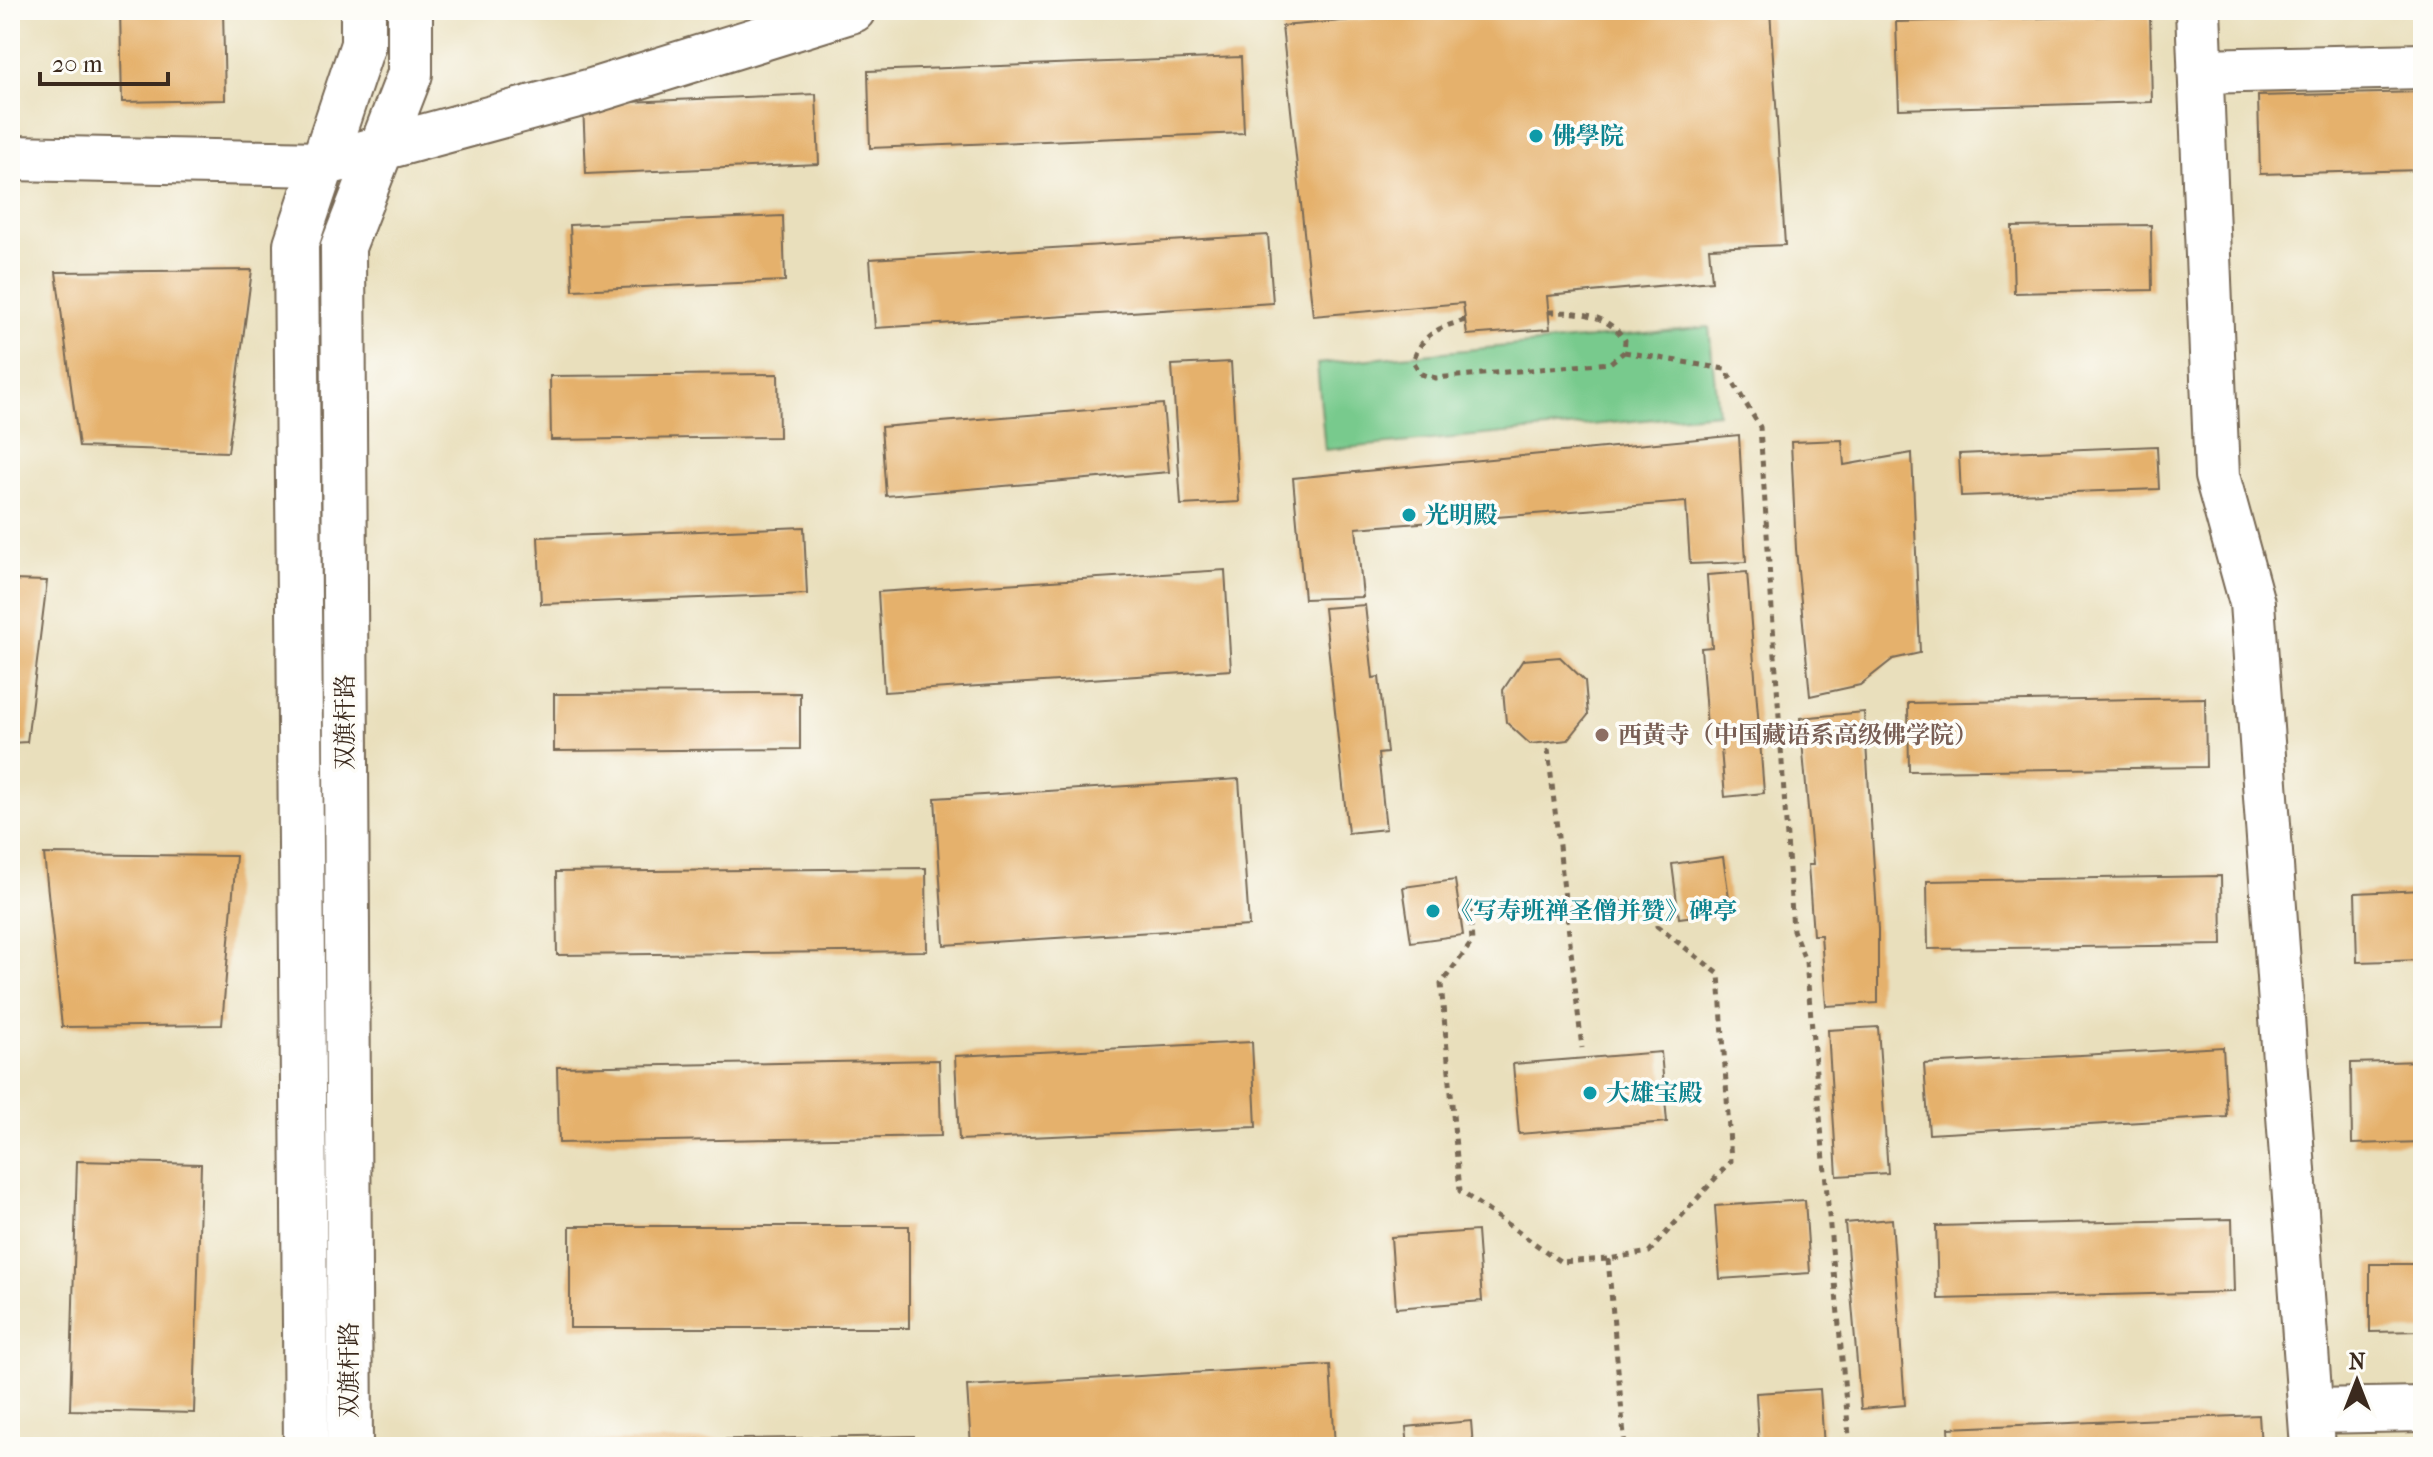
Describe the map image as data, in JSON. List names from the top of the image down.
{
  "streets": {
    "street": ["双旗杆路"]
  },
  "places": [
    "佛學院",
    "光明殿",
    "西黃寺（中国藏语系高级佛学院）",
    "《写寿班禅圣僧并赞》碑亭",
    "大雄宝殿"
  ],
  "scale_bar": "20 m",
  "north": "top"
}
